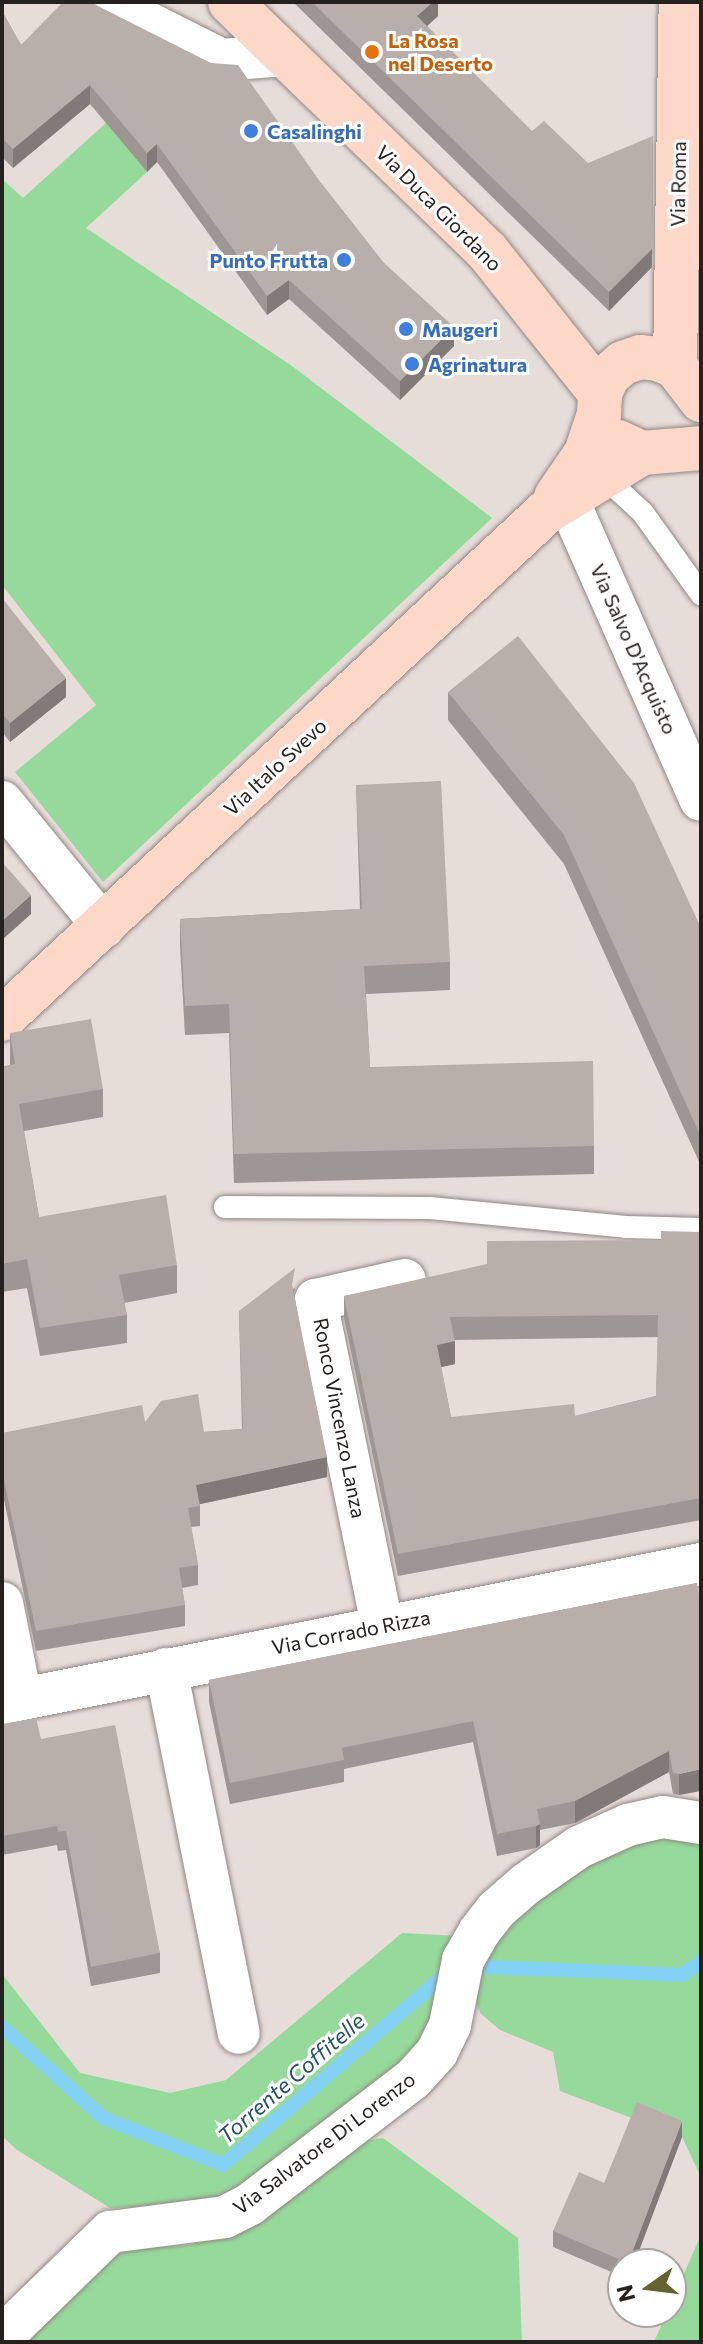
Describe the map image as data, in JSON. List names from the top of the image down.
{
  "streets": {
    "main road": ["Via Roma", "Via Duca Giordano", "Via Italo Svevo"],
    "street": [
      "Via Salvo D'Acquisto",
      "Ronco Vincenzo Lanza",
      "Via Corrado Rizza",
      "Via Salvatore Di Lorenzo"
    ]
  },
  "crossings": [
    ["Via Roma", "Via Duca Giordano"],
    ["Via Salvo D'Acquisto", "Via Italo Svevo"],
    ["Ronco Vincenzo Lanza", "Via Corrado Rizza"]
  ],
  "water": ["Torrente Coffitelle"],
  "places": [
    "La Rosa nel Deserto",
    "Casalinghi",
    "Punto Frutta",
    "Maugeri",
    "Agrinatura"
  ],
  "north": "left"
}
